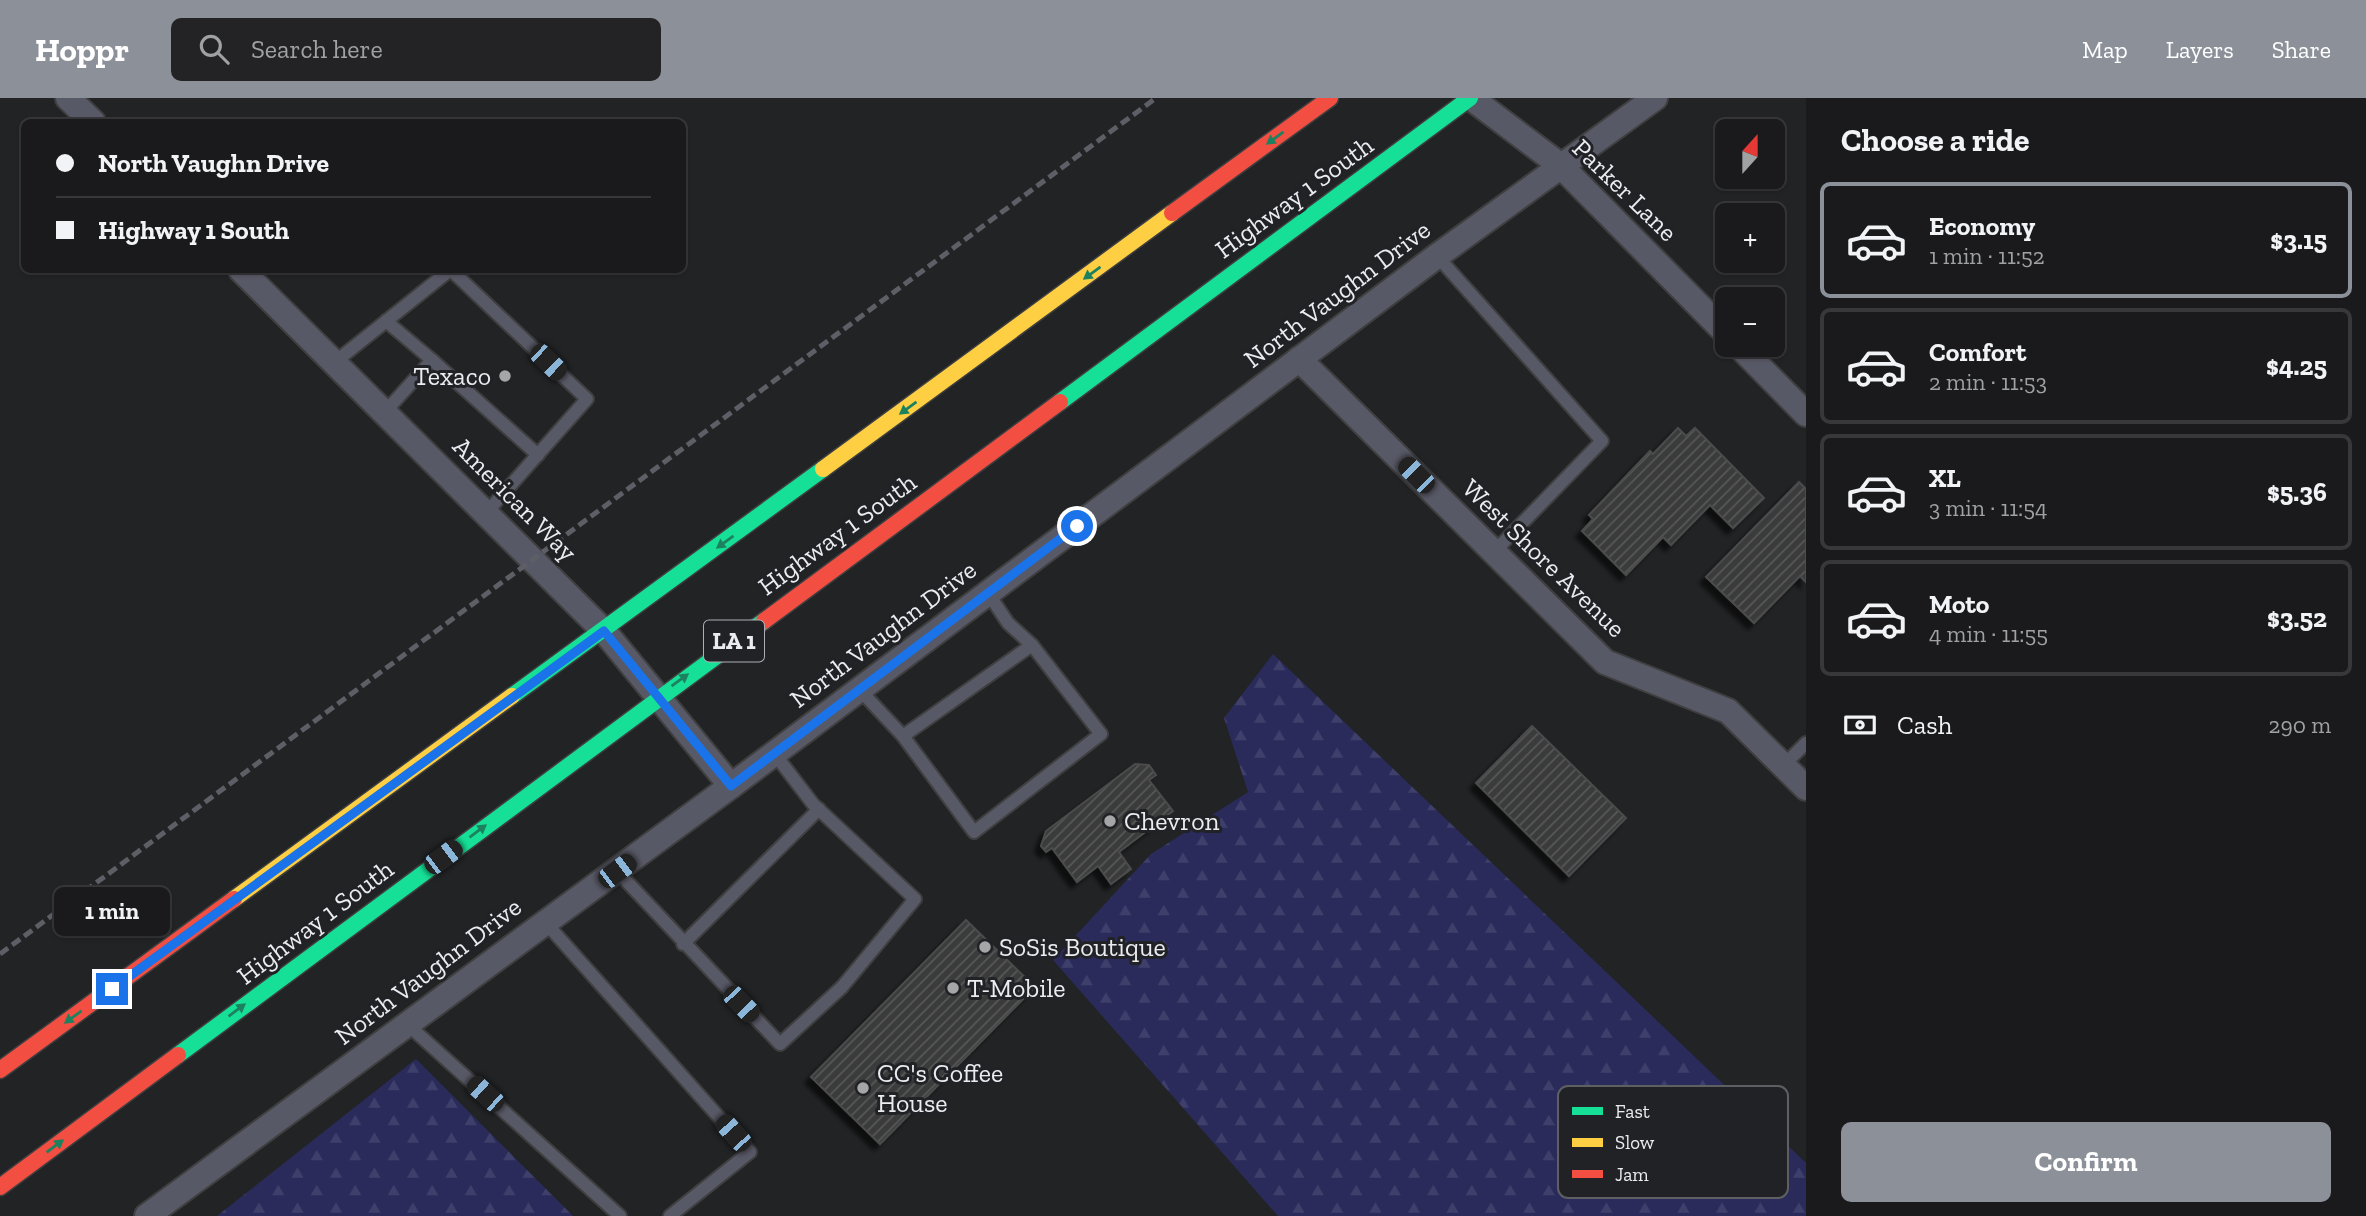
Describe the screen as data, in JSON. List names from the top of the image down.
{
  "streets": {
    "highway": ["Highway 1 South", "LA 1"],
    "street": [
      "Parker Lane",
      "North Vaughn Drive",
      "American Way",
      "West Shore Avenue"
    ]
  },
  "crossings": [
    ["Parker Lane", "Highway 1 South"],
    ["Parker Lane", "North Vaughn Drive"],
    ["Highway 1 South", "American Way"],
    ["North Vaughn Drive", "American Way"],
    ["North Vaughn Drive", "West Shore Avenue"]
  ],
  "places": [
    "Texaco",
    "Chevron",
    "SoSis Boutique",
    "T-Mobile",
    "CC's Coffee House"
  ],
  "legend": ["Fast", "Slow", "Jam"],
  "north": "top",
  "page": {
    "header": "Hoppr",
    "search": "Search here",
    "nav": ["Map", "Layers", "Share"],
    "heading": "Choose a ride",
    "map_buttons": ["+", "−"],
    "banner": ["North Vaughn Drive", "Highway 1 South"],
    "list": [
      {
        "name": "Economy",
        "note": "1 min · 11:52",
        "value": "$3.15"
      },
      {
        "name": "Comfort",
        "note": "2 min · 11:53",
        "value": "$4.25"
      },
      {
        "name": "XL",
        "note": "3 min · 11:54",
        "value": "$5.36"
      },
      {
        "name": "Moto",
        "note": "4 min · 11:55",
        "value": "$3.52"
      }
    ],
    "pay": ["Cash", "290 m"],
    "bubble": "1 min",
    "buttons": "Confirm"
  }
}
